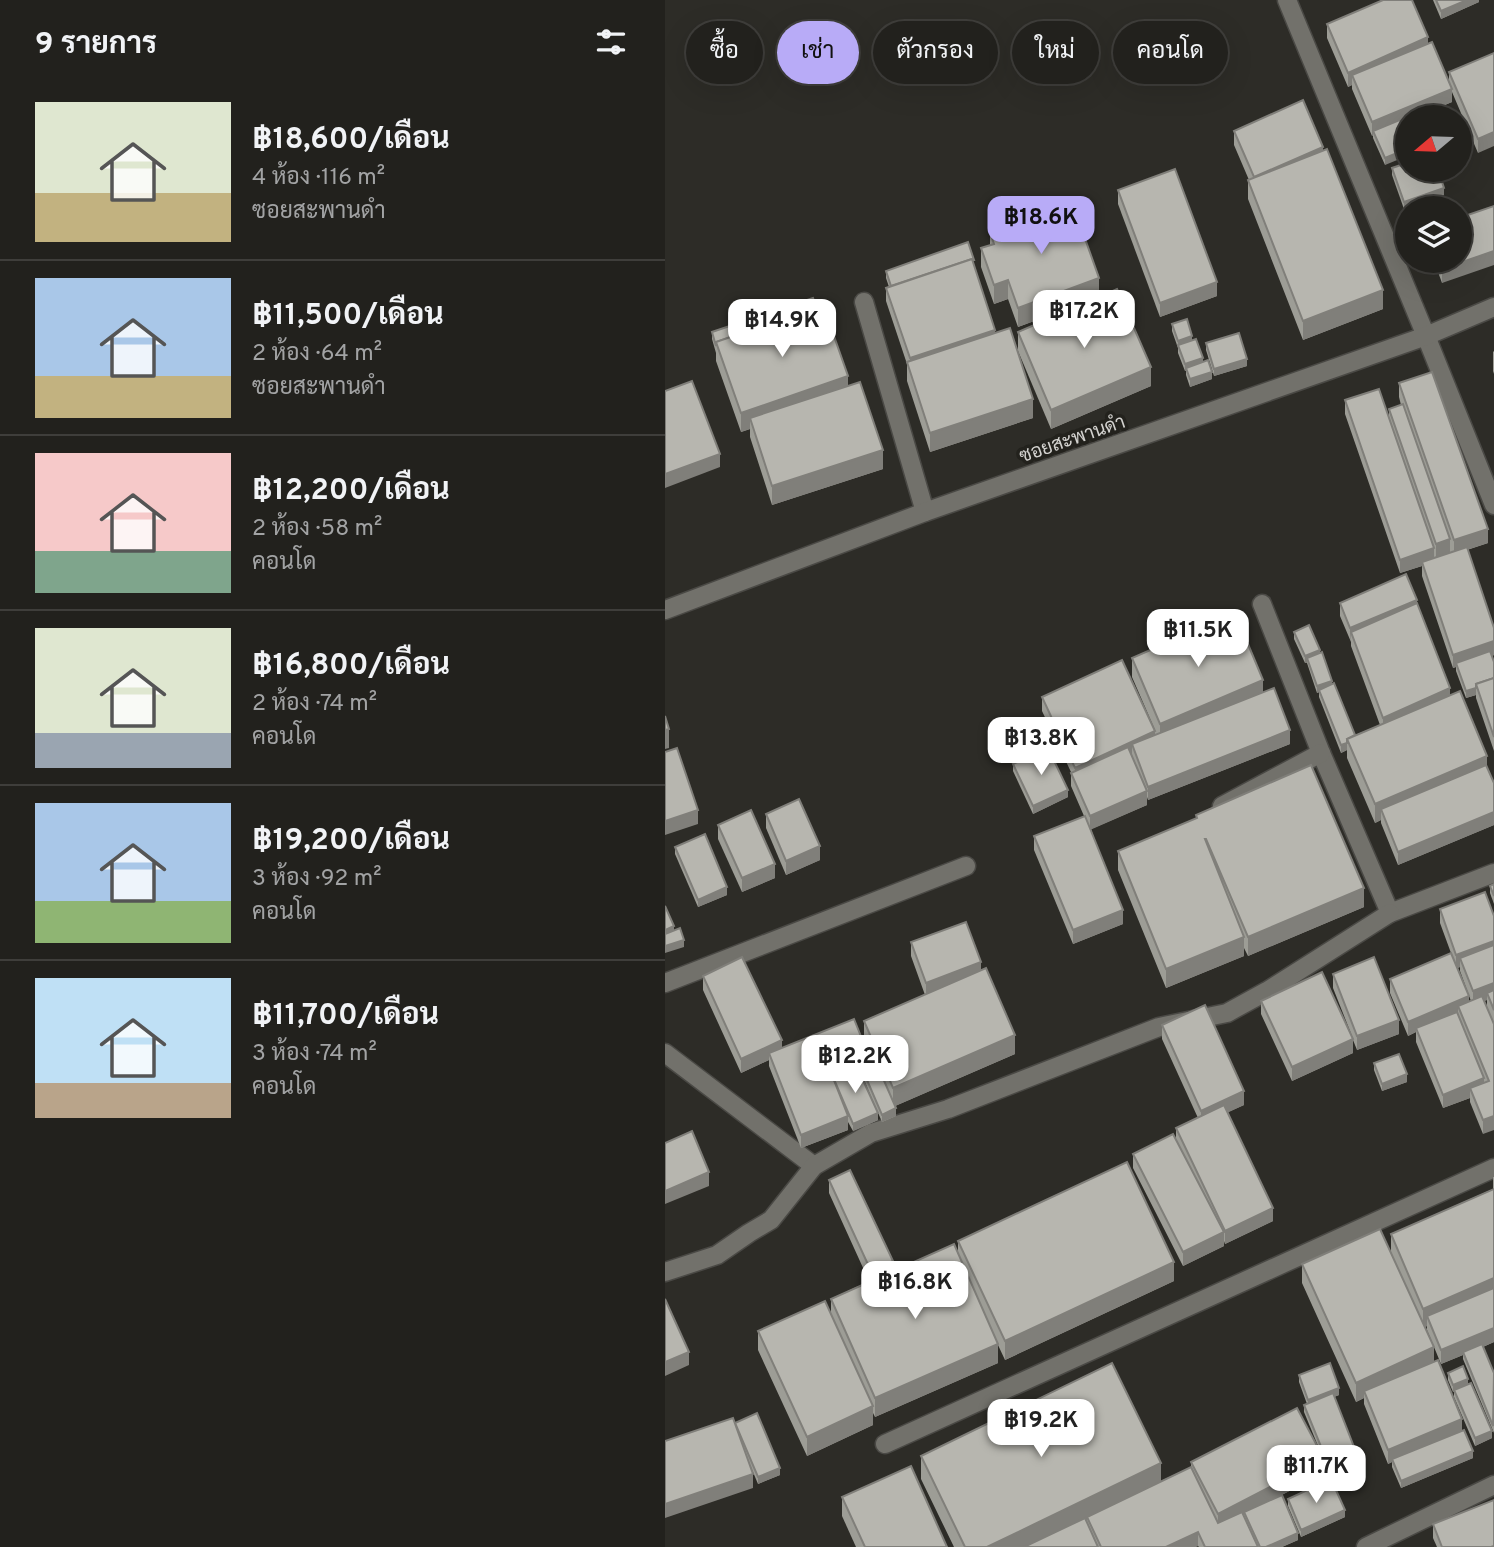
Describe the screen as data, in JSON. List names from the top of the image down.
{
  "streets": {
    "street": ["ซอยสะพานดำ"]
  },
  "north": "left",
  "page": {
    "heading": "9 รายการ",
    "chip": [
      "ซื้อ",
      "เช่า",
      "ตัวกรอง",
      "ใหม่",
      "คอนโด"
    ],
    "list": [
      {
        "name": "฿18,600/เดือน",
        "note": "4 ห้อง · 116 m² · ซอยสะพานดำ"
      },
      {
        "name": "฿11,500/เดือน",
        "note": "2 ห้อง · 64 m² · ซอยสะพานดำ"
      },
      {
        "name": "฿12,200/เดือน",
        "note": "2 ห้อง · 58 m² · คอนโด"
      },
      {
        "name": "฿16,800/เดือน",
        "note": "2 ห้อง · 74 m² · คอนโด"
      },
      {
        "name": "฿19,200/เดือน",
        "note": "3 ห้อง · 92 m² · คอนโด"
      },
      {
        "name": "฿11,700/เดือน",
        "note": "3 ห้อง · 74 m² · คอนโด"
      }
    ],
    "price": [
      "฿18.6K",
      "฿17.2K",
      "฿14.9K",
      "฿11.5K",
      "฿13.8K",
      "฿12.2K",
      "฿16.8K",
      "฿19.2K",
      "฿11.7K"
    ]
  }
}
